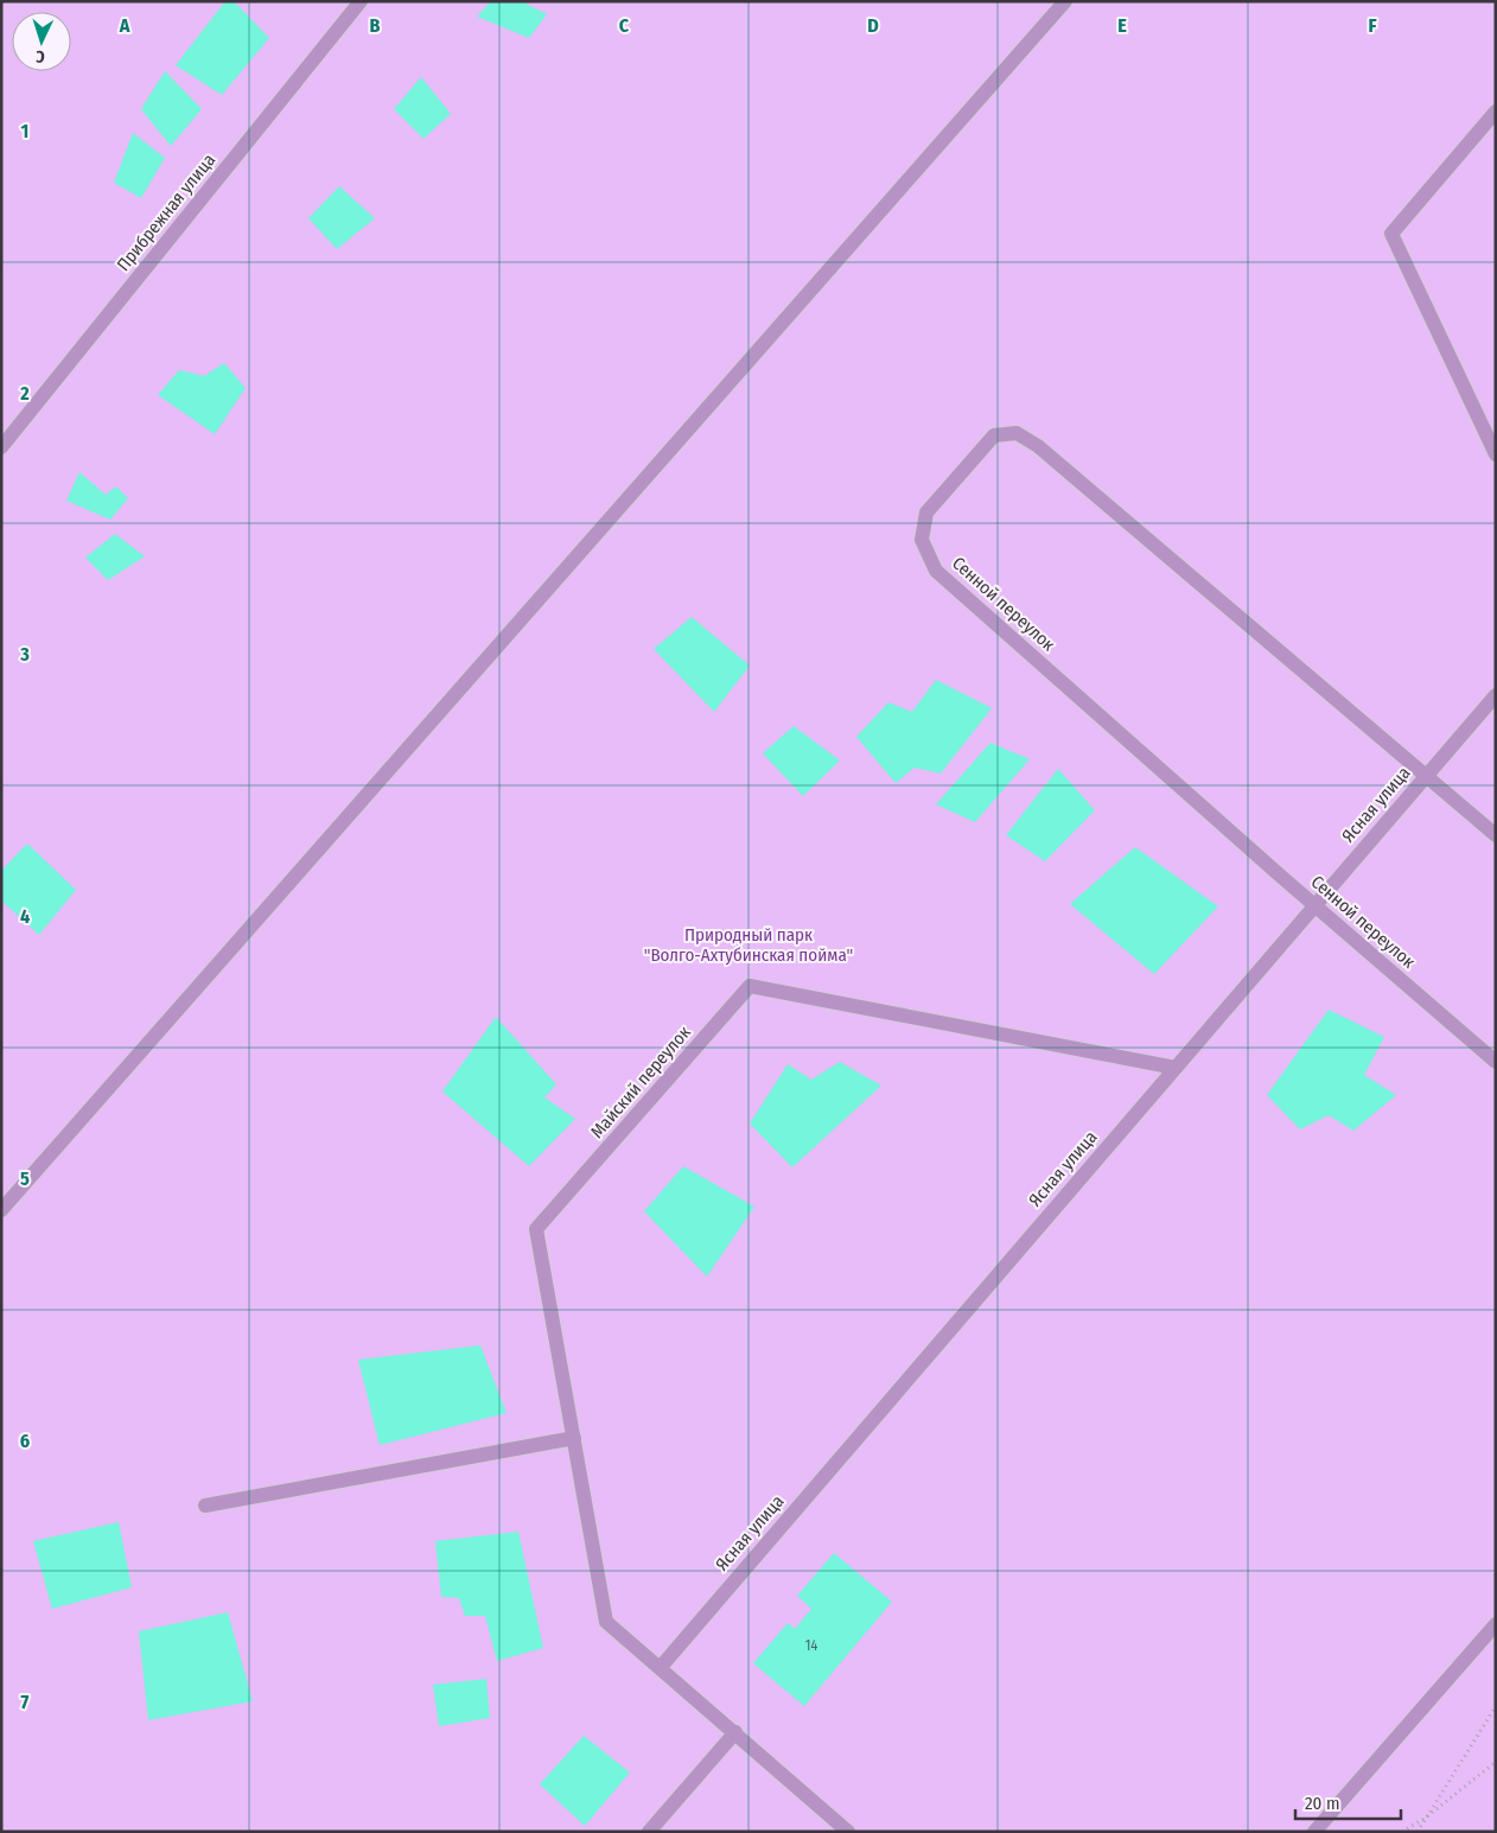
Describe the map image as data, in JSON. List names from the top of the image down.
{
  "streets": {
    "street": [
      "Прибрежная улица",
      "Сенной переулок",
      "Ясная улица",
      "Майский переулок"
    ]
  },
  "crossings": [
    ["Сенной переулок", "Ясная улица"],
    ["Ясная улица", "Майский переулок"]
  ],
  "parks": ["Природный парк \"Волго-Ахтубинская пойма\""],
  "house_numbers": ["14"],
  "scale_bar": "20 m",
  "north": "bottom",
  "grid": {
    "columns": [
      "A",
      "B",
      "C",
      "D",
      "E",
      "F"
    ],
    "rows": [
      "1",
      "2",
      "3",
      "4",
      "5",
      "6",
      "7"
    ]
  }
}
